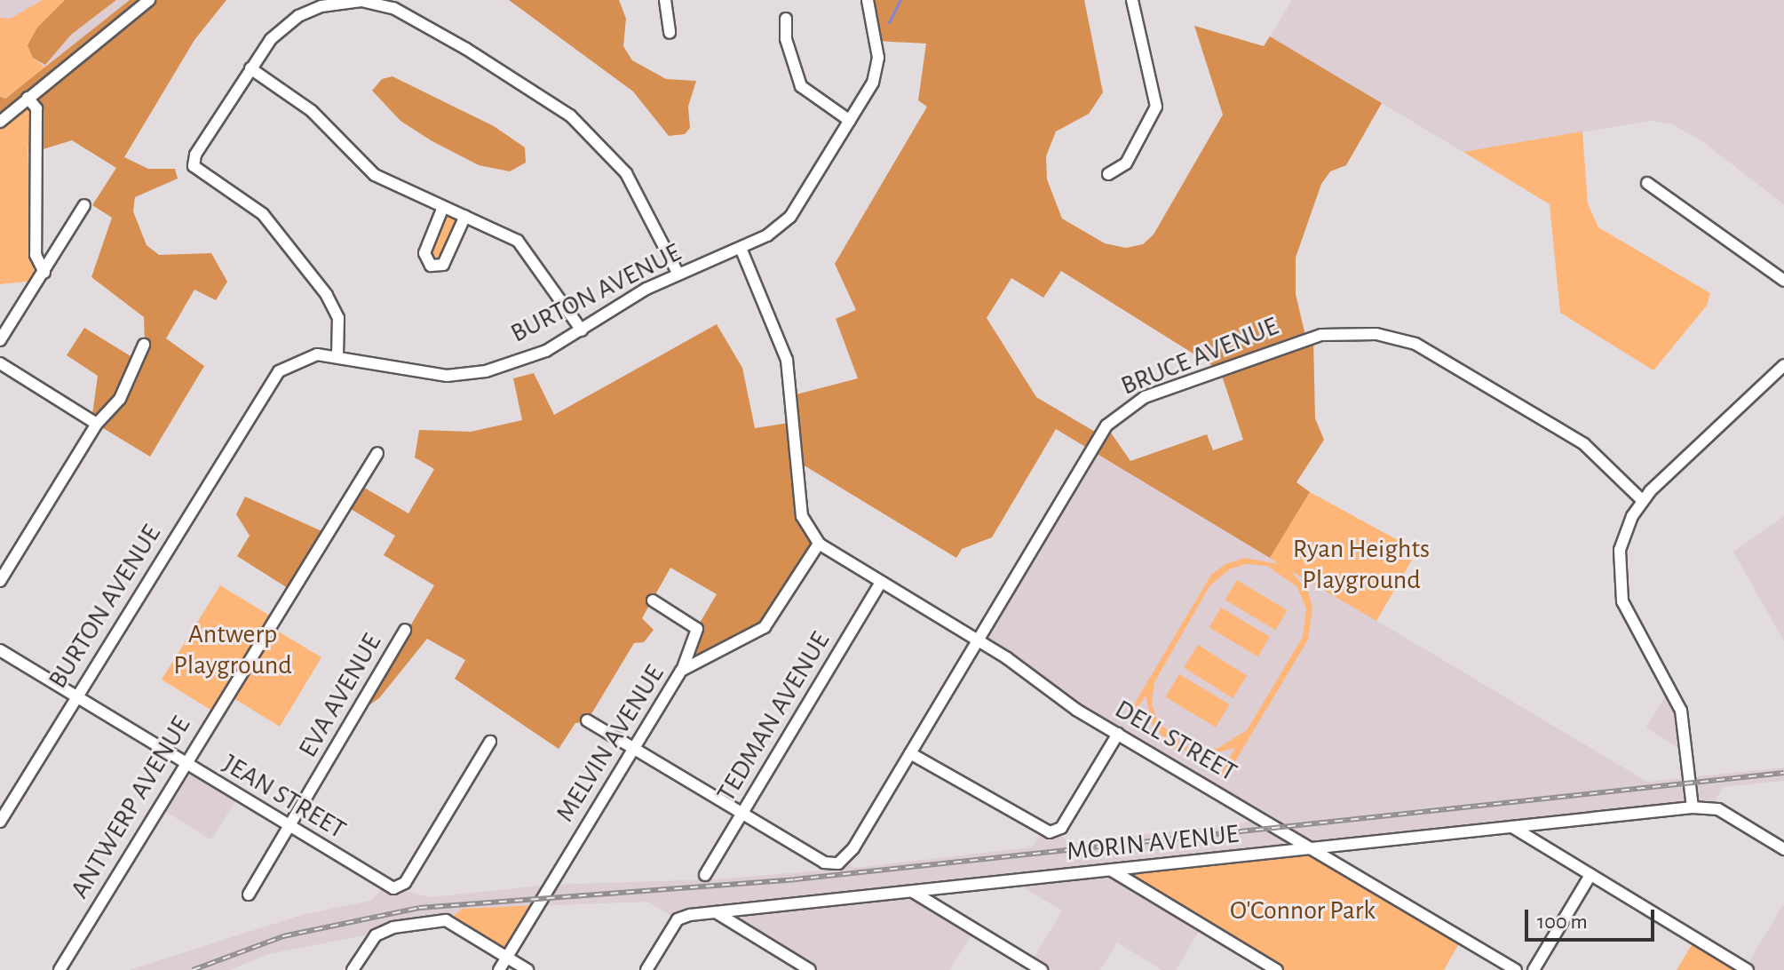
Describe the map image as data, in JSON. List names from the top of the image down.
{
  "streets": {
    "street": [
      "BURTON AVENUE",
      "BRUCE AVENUE",
      "EVA AVENUE",
      "TEDMAN AVENUE",
      "DELL STREET",
      "MELVIN AVENUE",
      "JEAN STREET",
      "ANTWERP AVENUE",
      "MORIN AVENUE"
    ]
  },
  "crossings": [
    ["BURTON AVENUE", "JEAN STREET"],
    ["BRUCE AVENUE", "TEDMAN AVENUE"],
    ["BRUCE AVENUE", "DELL STREET"],
    ["EVA AVENUE", "JEAN STREET"],
    ["TEDMAN AVENUE", "DELL STREET"],
    ["DELL STREET", "MELVIN AVENUE"],
    ["DELL STREET", "MORIN AVENUE"],
    ["JEAN STREET", "ANTWERP AVENUE"]
  ],
  "parks": ["Ryan Heights Playground", "Antwerp Playground", "O'Connor Park"],
  "scale_bar": "100 m"
}
